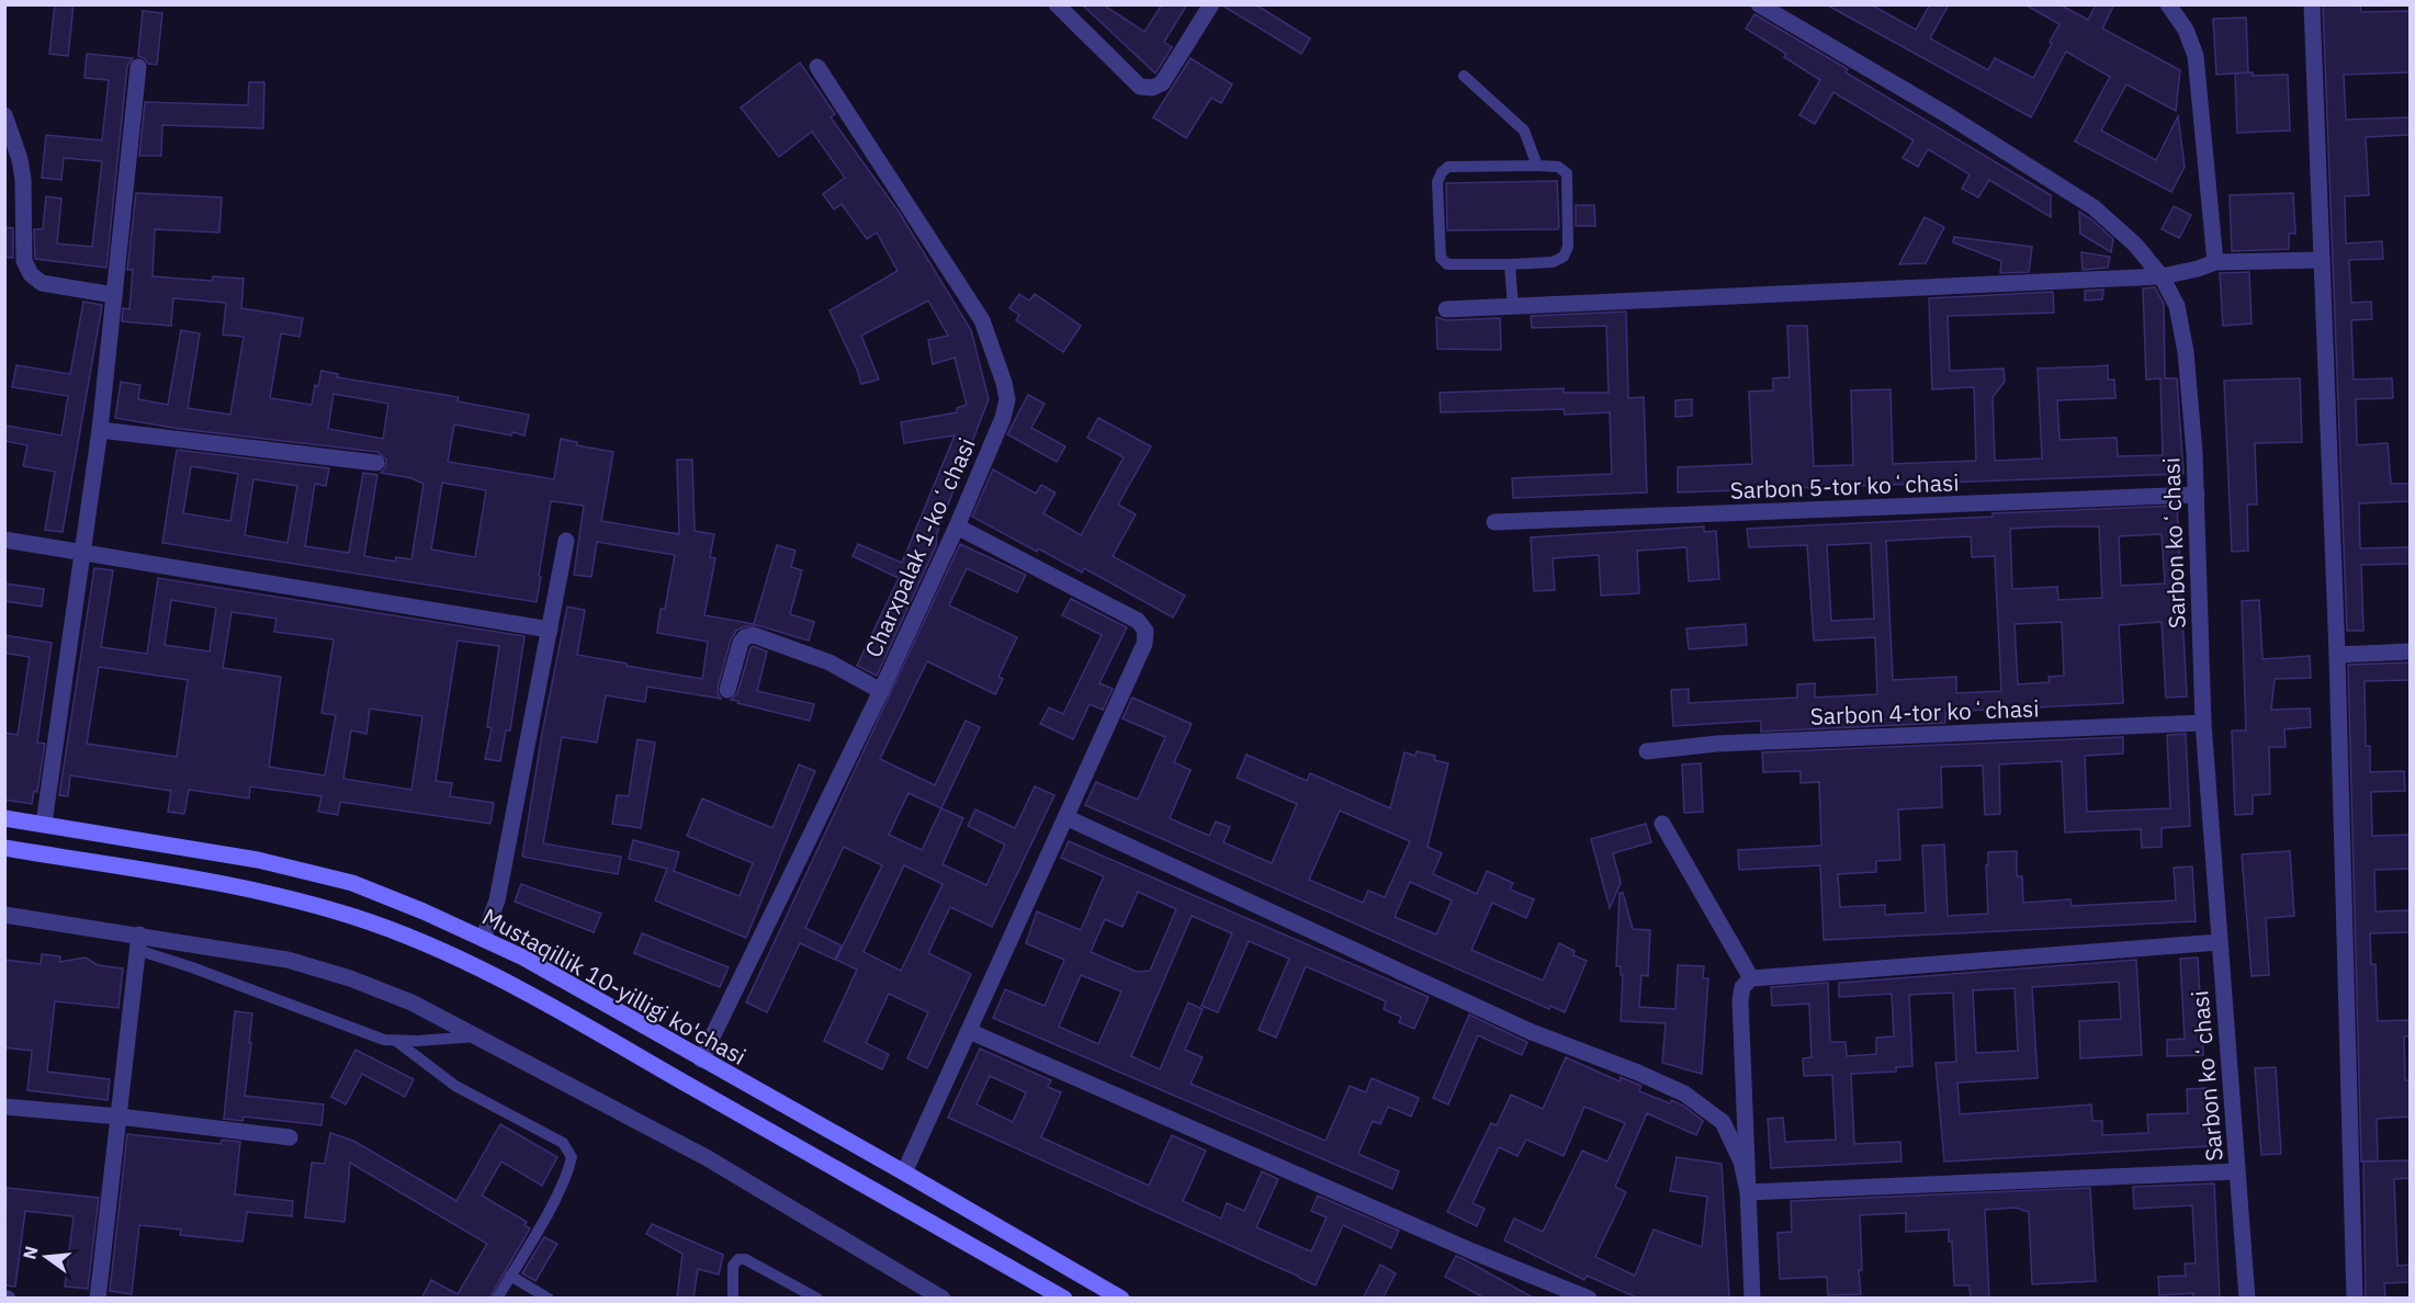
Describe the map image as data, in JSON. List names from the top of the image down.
{
  "streets": {
    "main road": ["Mustaqillik 10-yilligi ko'chasi"],
    "street": [
      "Sarbon 5-tor koʻchasi",
      "Sarbon koʻchasi",
      "Charxpalak 1-koʻchasi",
      "Sarbon 4-tor koʻchasi"
    ]
  },
  "crossings": [
    ["Sarbon 5-tor koʻchasi", "Sarbon koʻchasi"],
    ["Sarbon koʻchasi", "Sarbon 4-tor koʻchasi"],
    ["Charxpalak 1-koʻchasi", "Mustaqillik 10-yilligi ko'chasi"]
  ],
  "north": "left"
}
